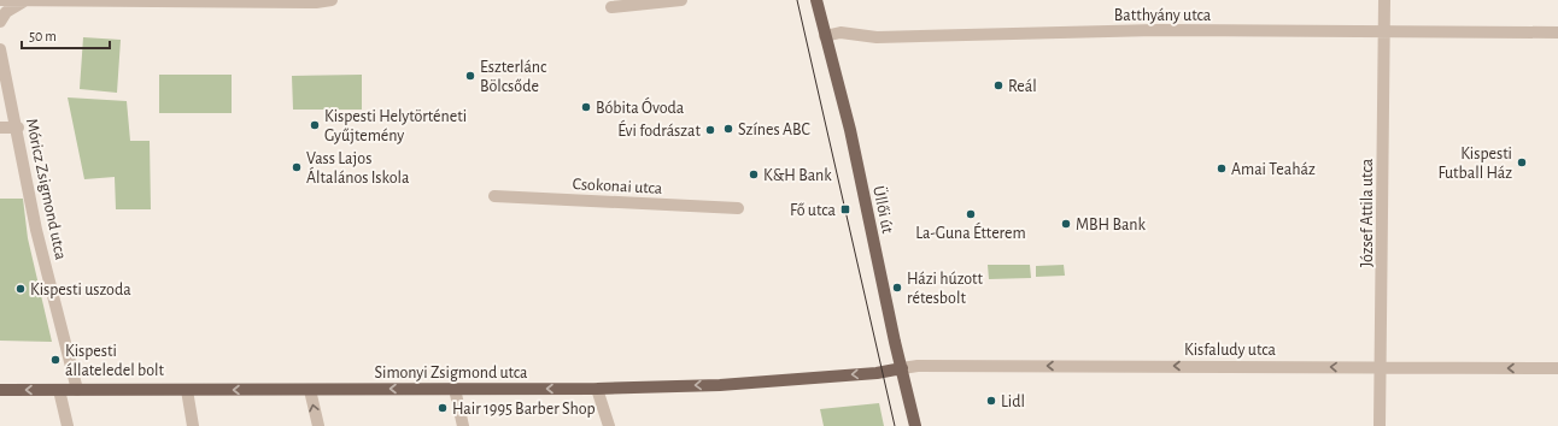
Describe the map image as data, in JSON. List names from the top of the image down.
{
  "streets": {
    "main road": ["Üllői út", "Simonyi Zsigmond utca"],
    "street": [
      "Batthyány utca",
      "Csokonai utca",
      "Móricz Zsigmond utca",
      "József Attila utca",
      "Kisfaludy utca"
    ]
  },
  "crossings": [
    ["Batthyány utca", "Üllői út"],
    ["Batthyány utca", "József Attila utca"],
    ["Móricz Zsigmond utca", "Simonyi Zsigmond utca"],
    ["Üllői út", "Kisfaludy utca"],
    ["Üllői út", "Simonyi Zsigmond utca"],
    ["József Attila utca", "Kisfaludy utca"],
    ["Kisfaludy utca", "Simonyi Zsigmond utca"]
  ],
  "one_way": ["Kisfaludy utca", "Simonyi Zsigmond utca"],
  "places": {
    "other": [
      "Eszterlánc Bölcsőde",
      "Reál",
      "Bóbita Óvoda",
      "Kispesti Helytörténeti Gyűjtemény",
      "Színes ABC",
      "Évi fodrászat",
      "Kispesti Futball Ház",
      "Vass Lajos Általános Iskola",
      "Amai Teaház",
      "K&H Bank",
      "La-Guna Étterem",
      "MBH Bank",
      "Házi húzott rétesbolt",
      "Kispesti uszoda",
      "Kispesti állateledel bolt",
      "Lidl",
      "Hair 1995 Barber Shop"
    ],
    "transit": ["Fő utca"]
  },
  "scale_bar": "50 m"
}
